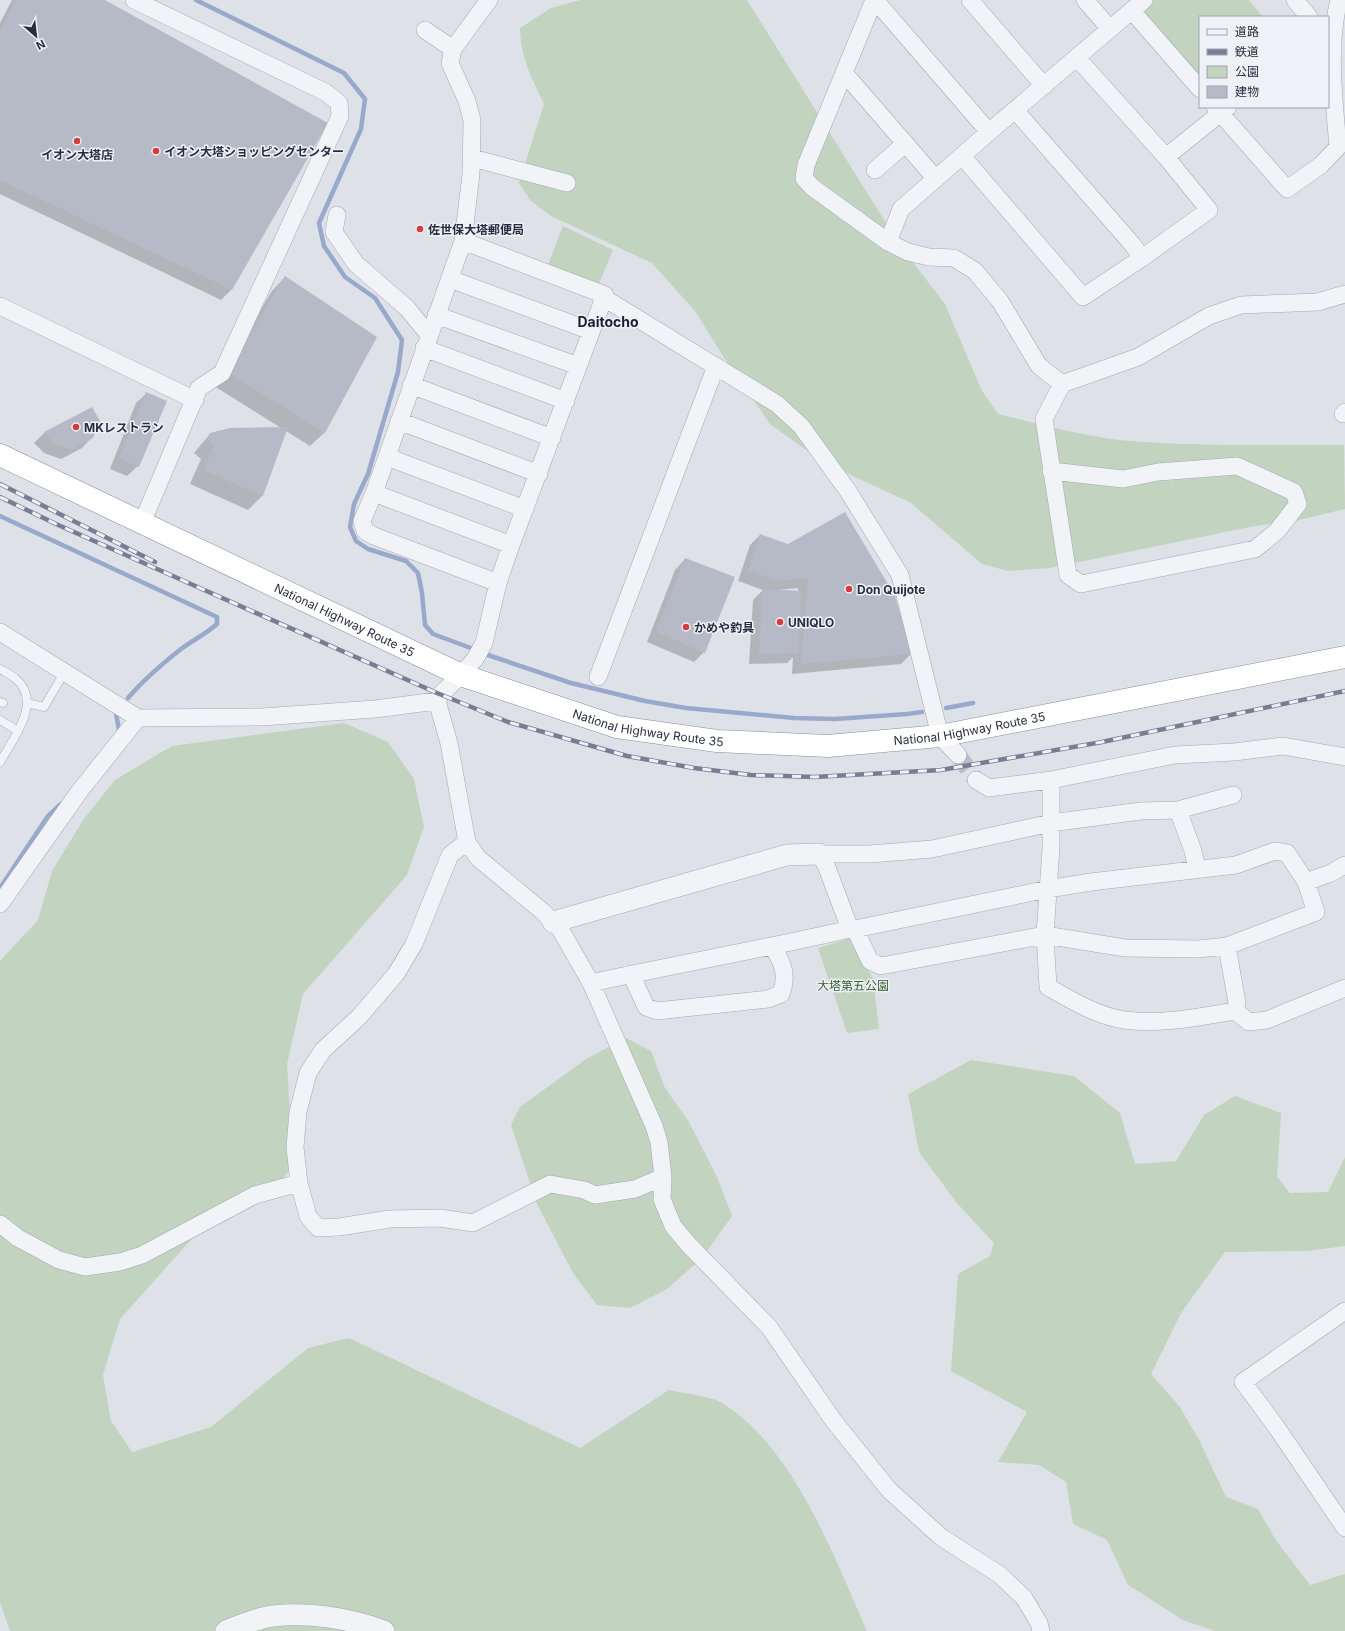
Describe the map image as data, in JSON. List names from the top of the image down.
{
  "streets": {
    "highway": ["National Highway Route 35"]
  },
  "districts": ["Daitocho"],
  "parks": ["大塔第五公園"],
  "places": [
    "イオン大塔店",
    "イオン大塔ショッピングセンター",
    "佐世保大塔郵便局",
    "MKレストラン",
    "Don Quijote",
    "UNIQLO",
    "かめや釣具"
  ],
  "legend": [
    "道路",
    "鉄道",
    "公園",
    "建物"
  ],
  "north": "bottom right"
}
